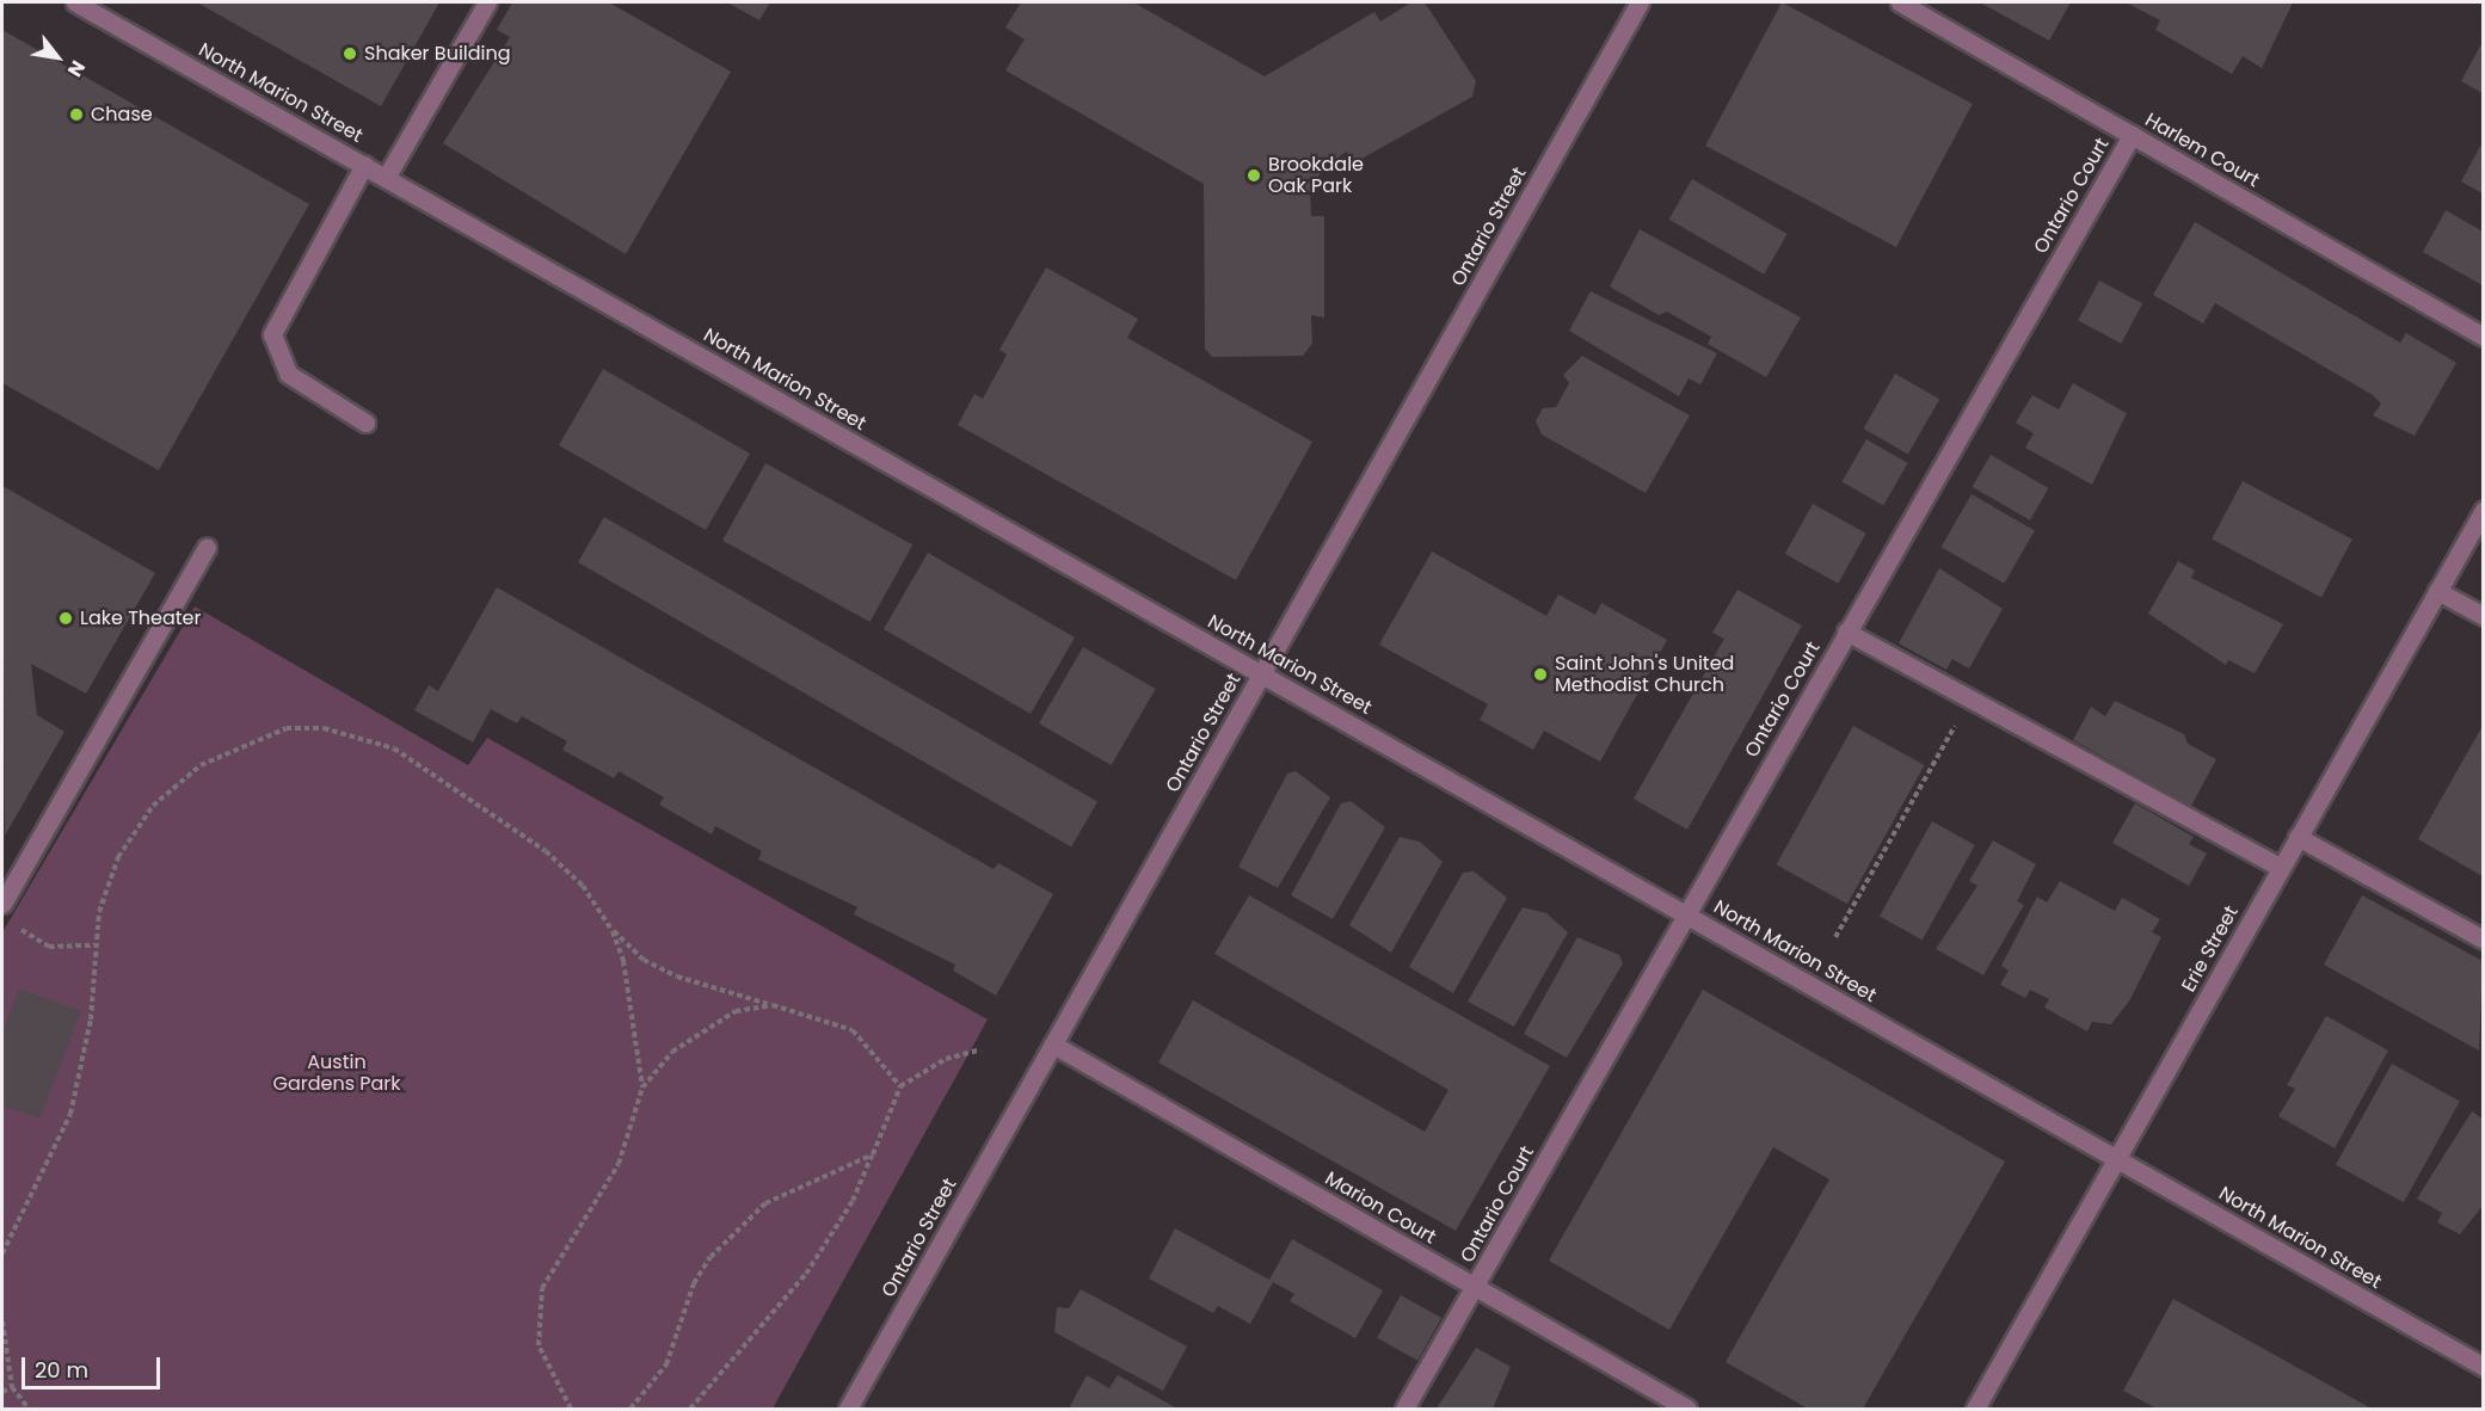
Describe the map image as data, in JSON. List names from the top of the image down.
{
  "streets": {
    "street": [
      "North Marion Street",
      "Harlem Court",
      "Ontario Court",
      "Ontario Street",
      "Erie Street",
      "Marion Court"
    ]
  },
  "crossings": [
    ["North Marion Street", "Ontario Court"],
    ["North Marion Street", "Ontario Street"],
    ["North Marion Street", "Erie Street"],
    ["Harlem Court", "Ontario Court"],
    ["Ontario Court", "Marion Court"],
    ["Ontario Street", "Marion Court"]
  ],
  "parks": ["Austin Gardens Park"],
  "places": [
    "Shaker Building",
    "Chase",
    "Brookdale Oak Park",
    "Lake Theater",
    "Saint John's United Methodist Church"
  ],
  "scale_bar": "20 m",
  "north": "bottom right"
}
